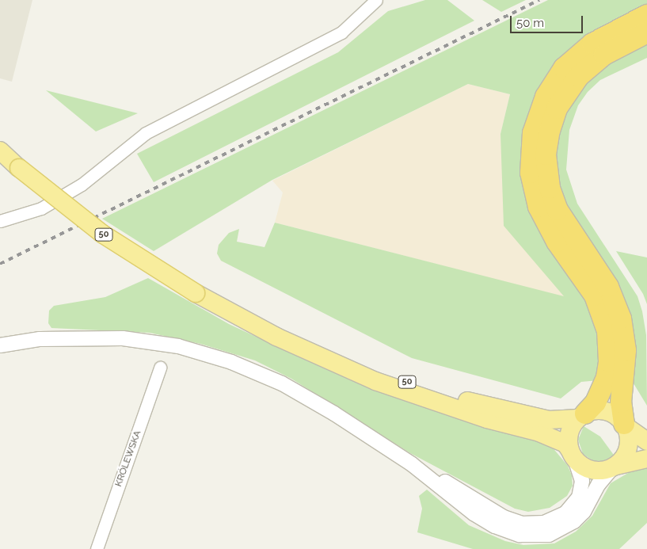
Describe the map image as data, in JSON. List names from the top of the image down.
{
  "streets": {
    "main road": ["50"],
    "street": ["KRÓLEWSKA"]
  },
  "scale_bar": "50 m"
}
